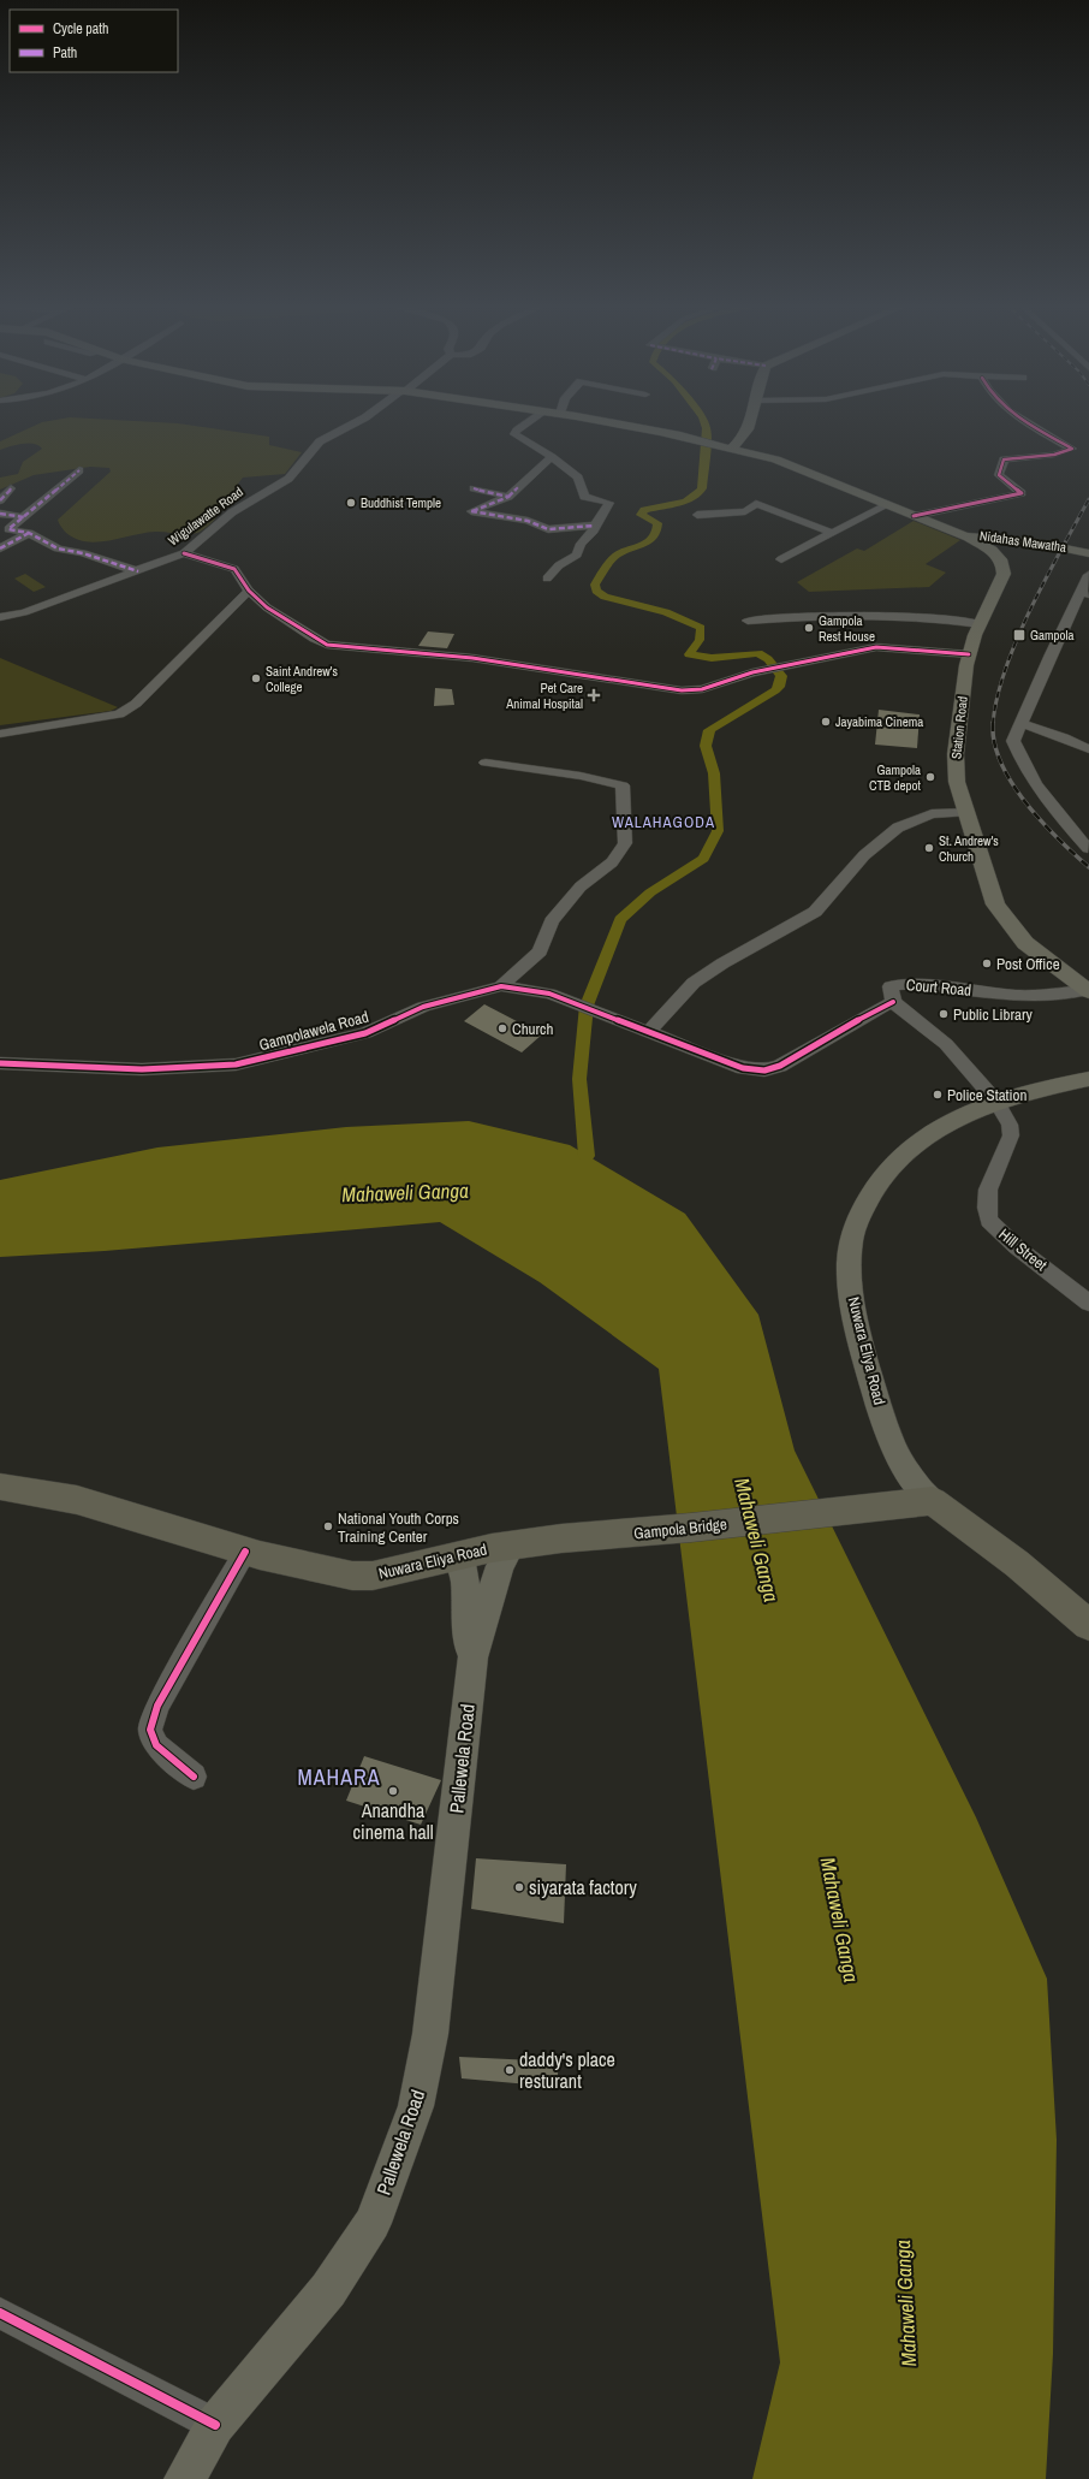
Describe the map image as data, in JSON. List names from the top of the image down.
{
  "streets": {
    "highway": ["Nuwara Eliya Road", "Gampola Bridge"],
    "main road": ["Nidahas Mawatha", "Station Road", "Pallewela Road"],
    "street": [
      "Wigulawatte Road",
      "Court Road",
      "Gampolawela Road",
      "Hill Street"
    ]
  },
  "crossings": [
    ["Station Road", "Court Road"],
    ["Court Road", "Gampolawela Road"],
    ["Court Road", "Hill Street"],
    ["Court Road", "Nuwara Eliya Road"],
    ["Hill Street", "Nuwara Eliya Road"],
    ["Nuwara Eliya Road", "Gampola Bridge"],
    ["Nuwara Eliya Road", "Pallewela Road"]
  ],
  "districts": ["WALAHAGODA", "MAHARA"],
  "water": ["Mahaweli Ganga"],
  "places": {
    "other": [
      "Buddhist Temple",
      "Gampola Rest House",
      "Saint Andrew's College",
      "Jayabima Cinema",
      "Gampola CTB depot",
      "St. Andrew's Church",
      "Post Office",
      "Public Library",
      "Church",
      "Police Station",
      "National Youth Corps Training Center",
      "Anandha cinema hall",
      "siyarata factory",
      "daddy's place resturant"
    ],
    "transit": ["Gampola"],
    "health": ["Pet Care Animal Hospital"]
  },
  "legend": ["Cycle path", "Path"]
}
